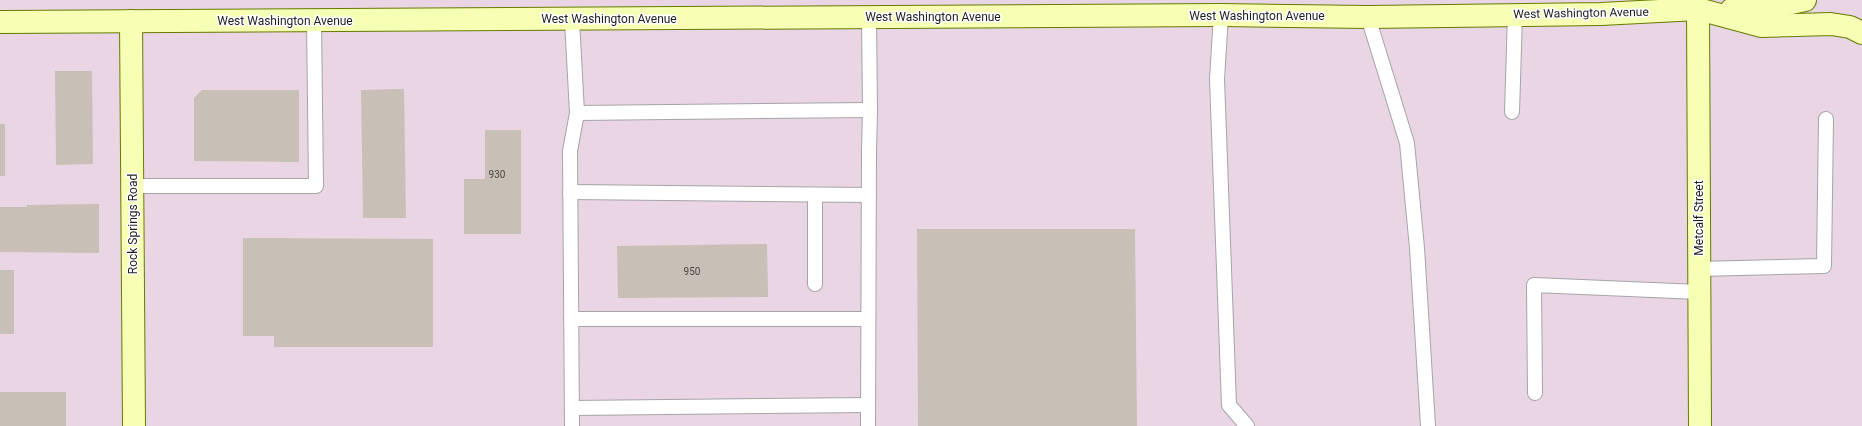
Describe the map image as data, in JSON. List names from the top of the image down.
{
  "streets": {
    "main road": ["West Washington Avenue", "Metcalf Street", "Rock Springs Road"]
  },
  "crossings": [
    ["West Washington Avenue", "Metcalf Street"],
    ["West Washington Avenue", "Rock Springs Road"]
  ],
  "house_numbers": ["930", "950"]
}
